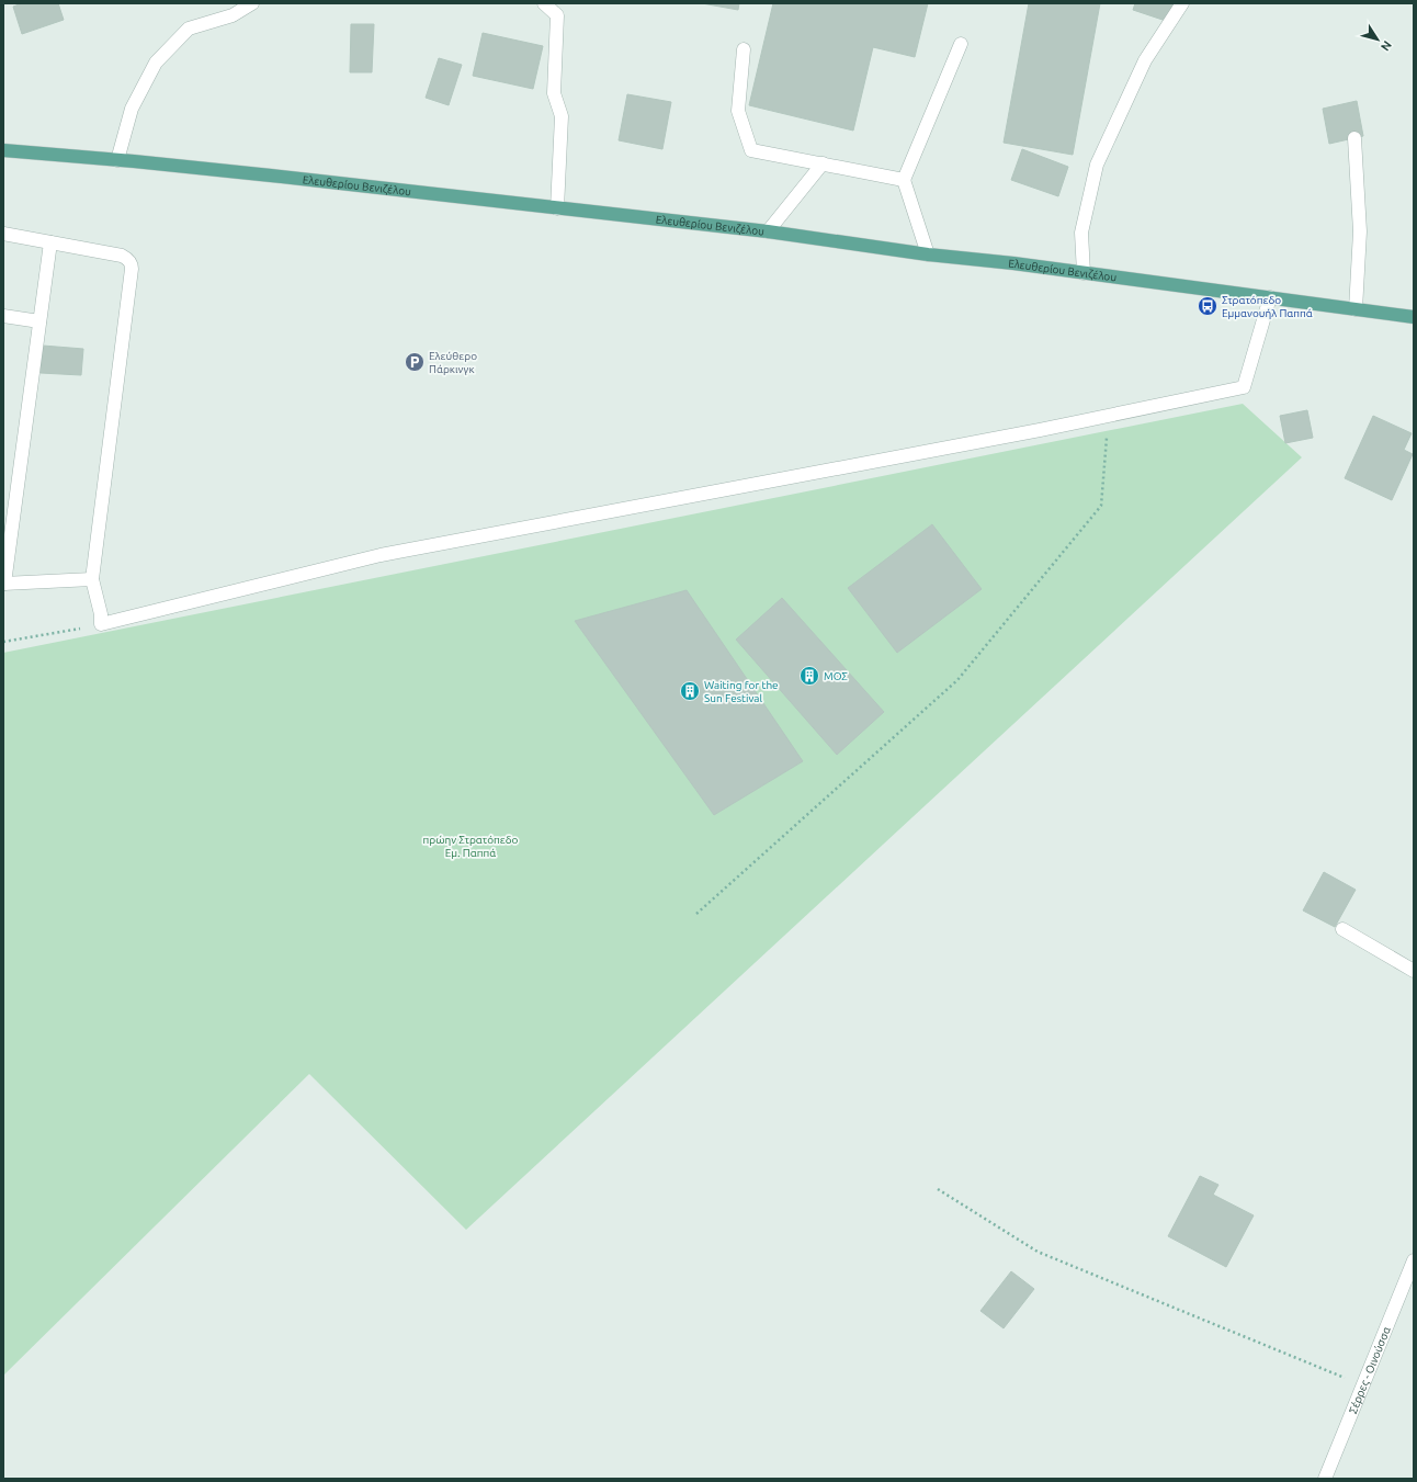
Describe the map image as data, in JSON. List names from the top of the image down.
{
  "streets": {
    "main road": ["Ελευθερίου Βενιζέλου"],
    "street": ["Σέρρες - Οινούσσα"]
  },
  "parks": ["πρώην Στρατόπεδο Εμ. Παππά"],
  "places": {
    "bus stop": ["Στρατόπεδο Εμμανουήλ Παππά"],
    "parking": ["Ελεύθερο Πάρκινγκ"],
    "building": ["ΜΟΣ", "Waiting for the Sun Festival"]
  },
  "north": "bottom right"
}
